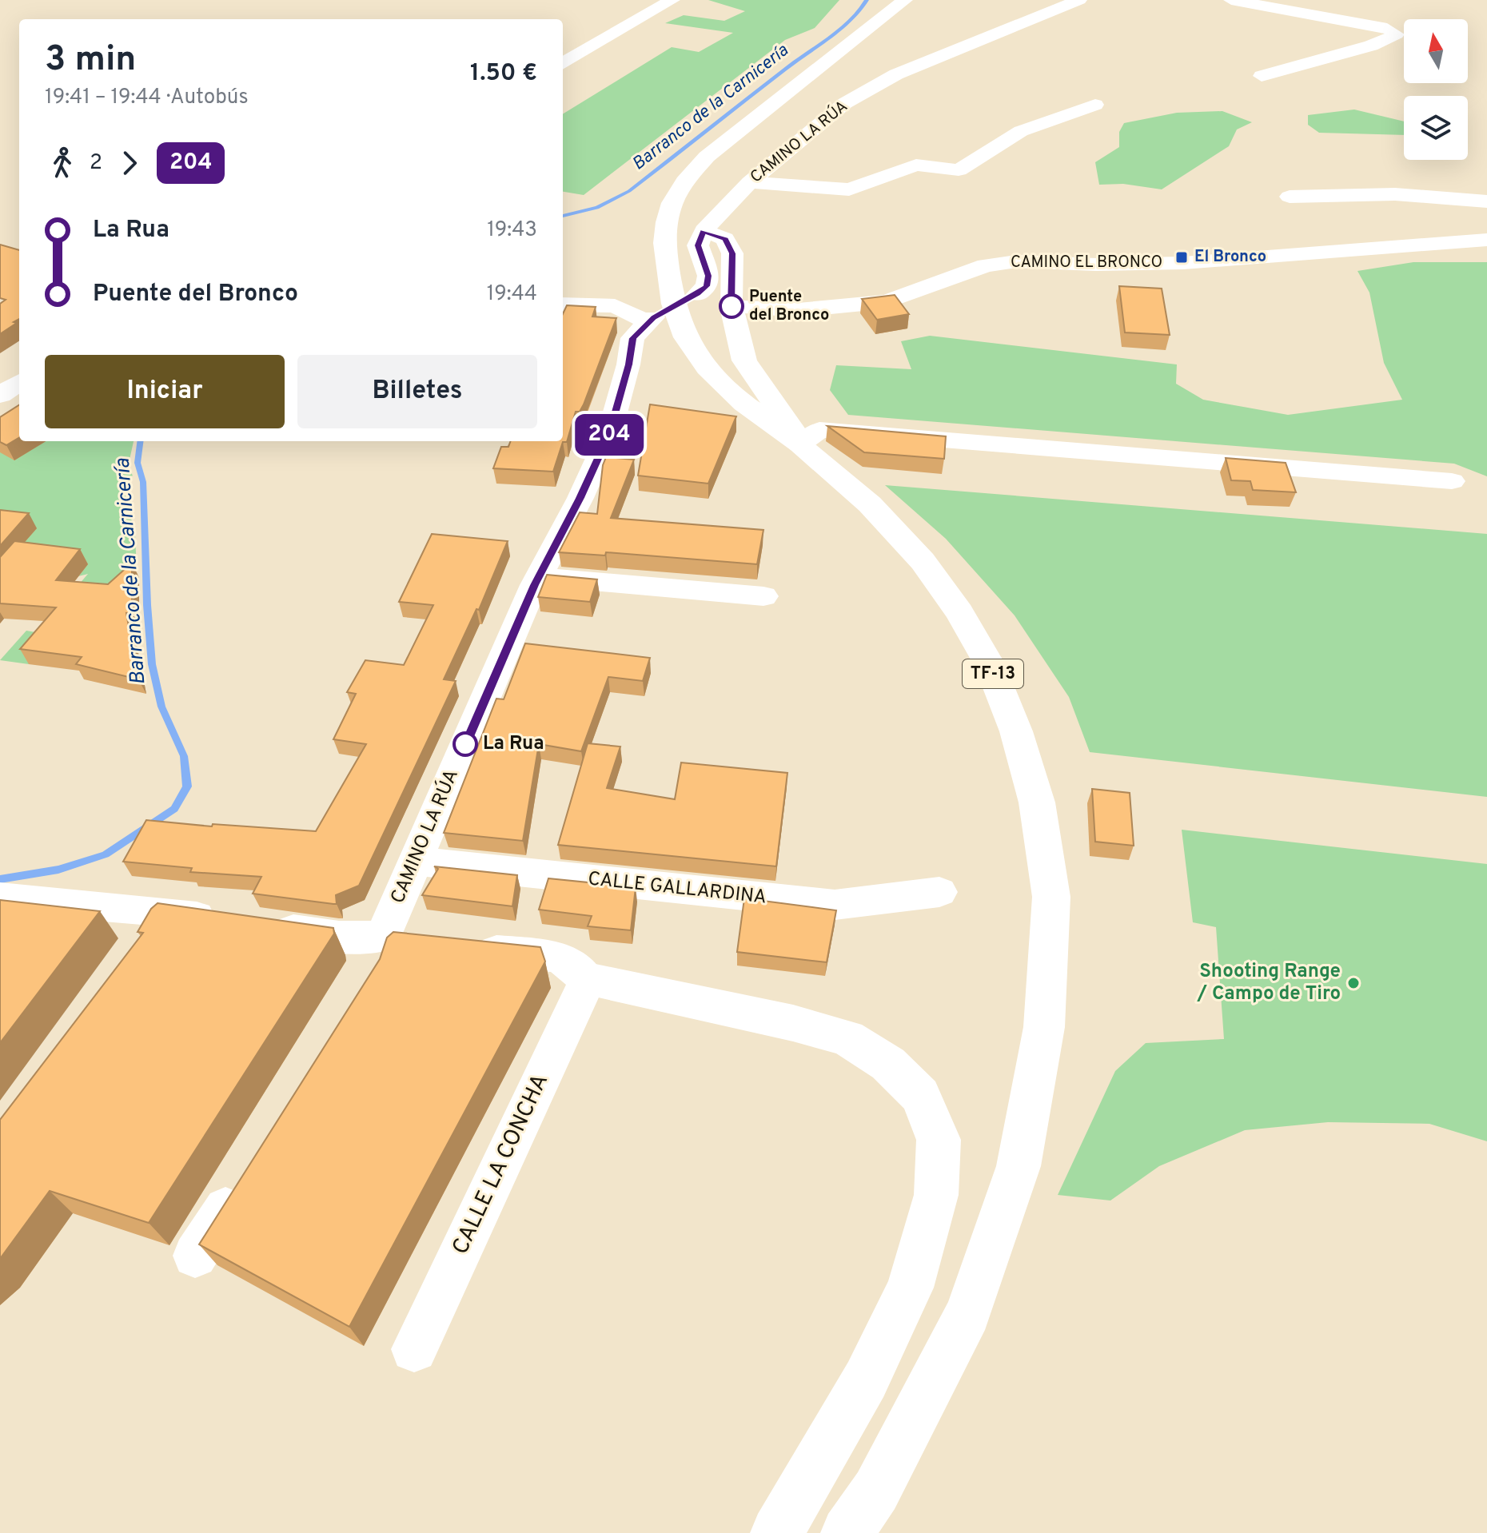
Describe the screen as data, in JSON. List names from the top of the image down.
{
  "streets": {
    "main road": ["TF-13"],
    "street": [
      "CAMINO LA RÚA",
      "CAMINO EL BRONCO",
      "CALLE GALLARDINA",
      "CALLE LA CONCHA"
    ]
  },
  "crossings": [
    ["CAMINO LA RÚA", "CALLE GALLARDINA"]
  ],
  "water": ["Barranco de la Carnicería"],
  "places": {
    "transit": ["El Bronco"],
    "other": ["Puente del Bronco", "La Rua", "Shooting Range / Campo de Tiro"]
  },
  "lines": ["bus line 204"],
  "north": "top",
  "page": {
    "on_map": "204",
    "heading": ["3 min", "19:41 – 19:44 · Autobús", "1.50 €"],
    "legs": ["2", "204"],
    "list": [
      {
        "name": "La Rua",
        "value": "19:43"
      },
      {
        "name": "Puente del Bronco",
        "value": "19:44"
      }
    ],
    "buttons": ["Iniciar", "Billetes"]
  }
}
